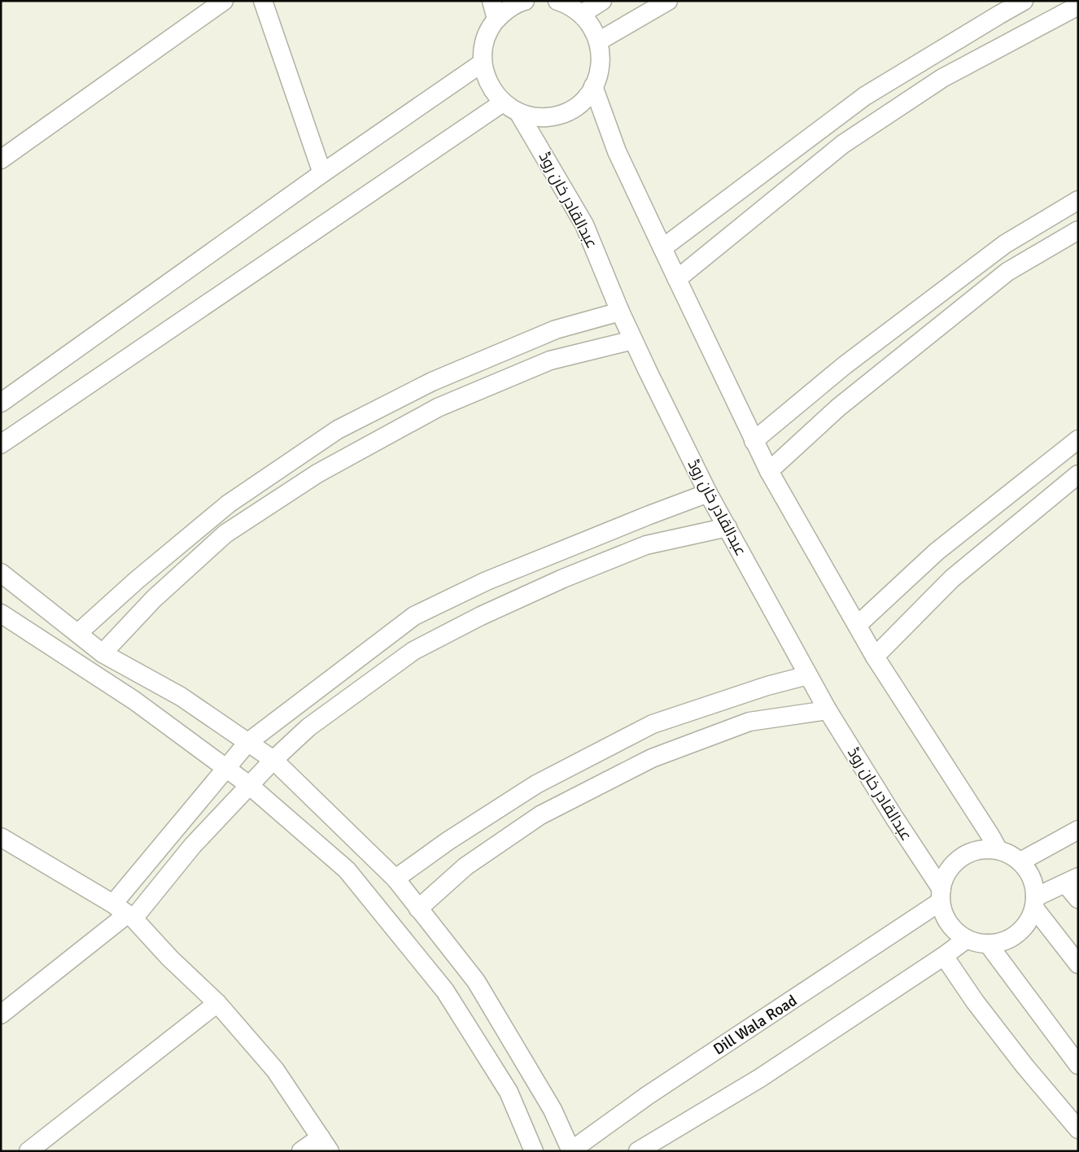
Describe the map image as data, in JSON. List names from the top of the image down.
{
  "streets": {
    "street": ["عبدالقادر خان روڈ", "Dill Wala Road"]
  },
  "crossings": [
    ["عبدالقادر خان روڈ", "Dill Wala Road"]
  ]
}
